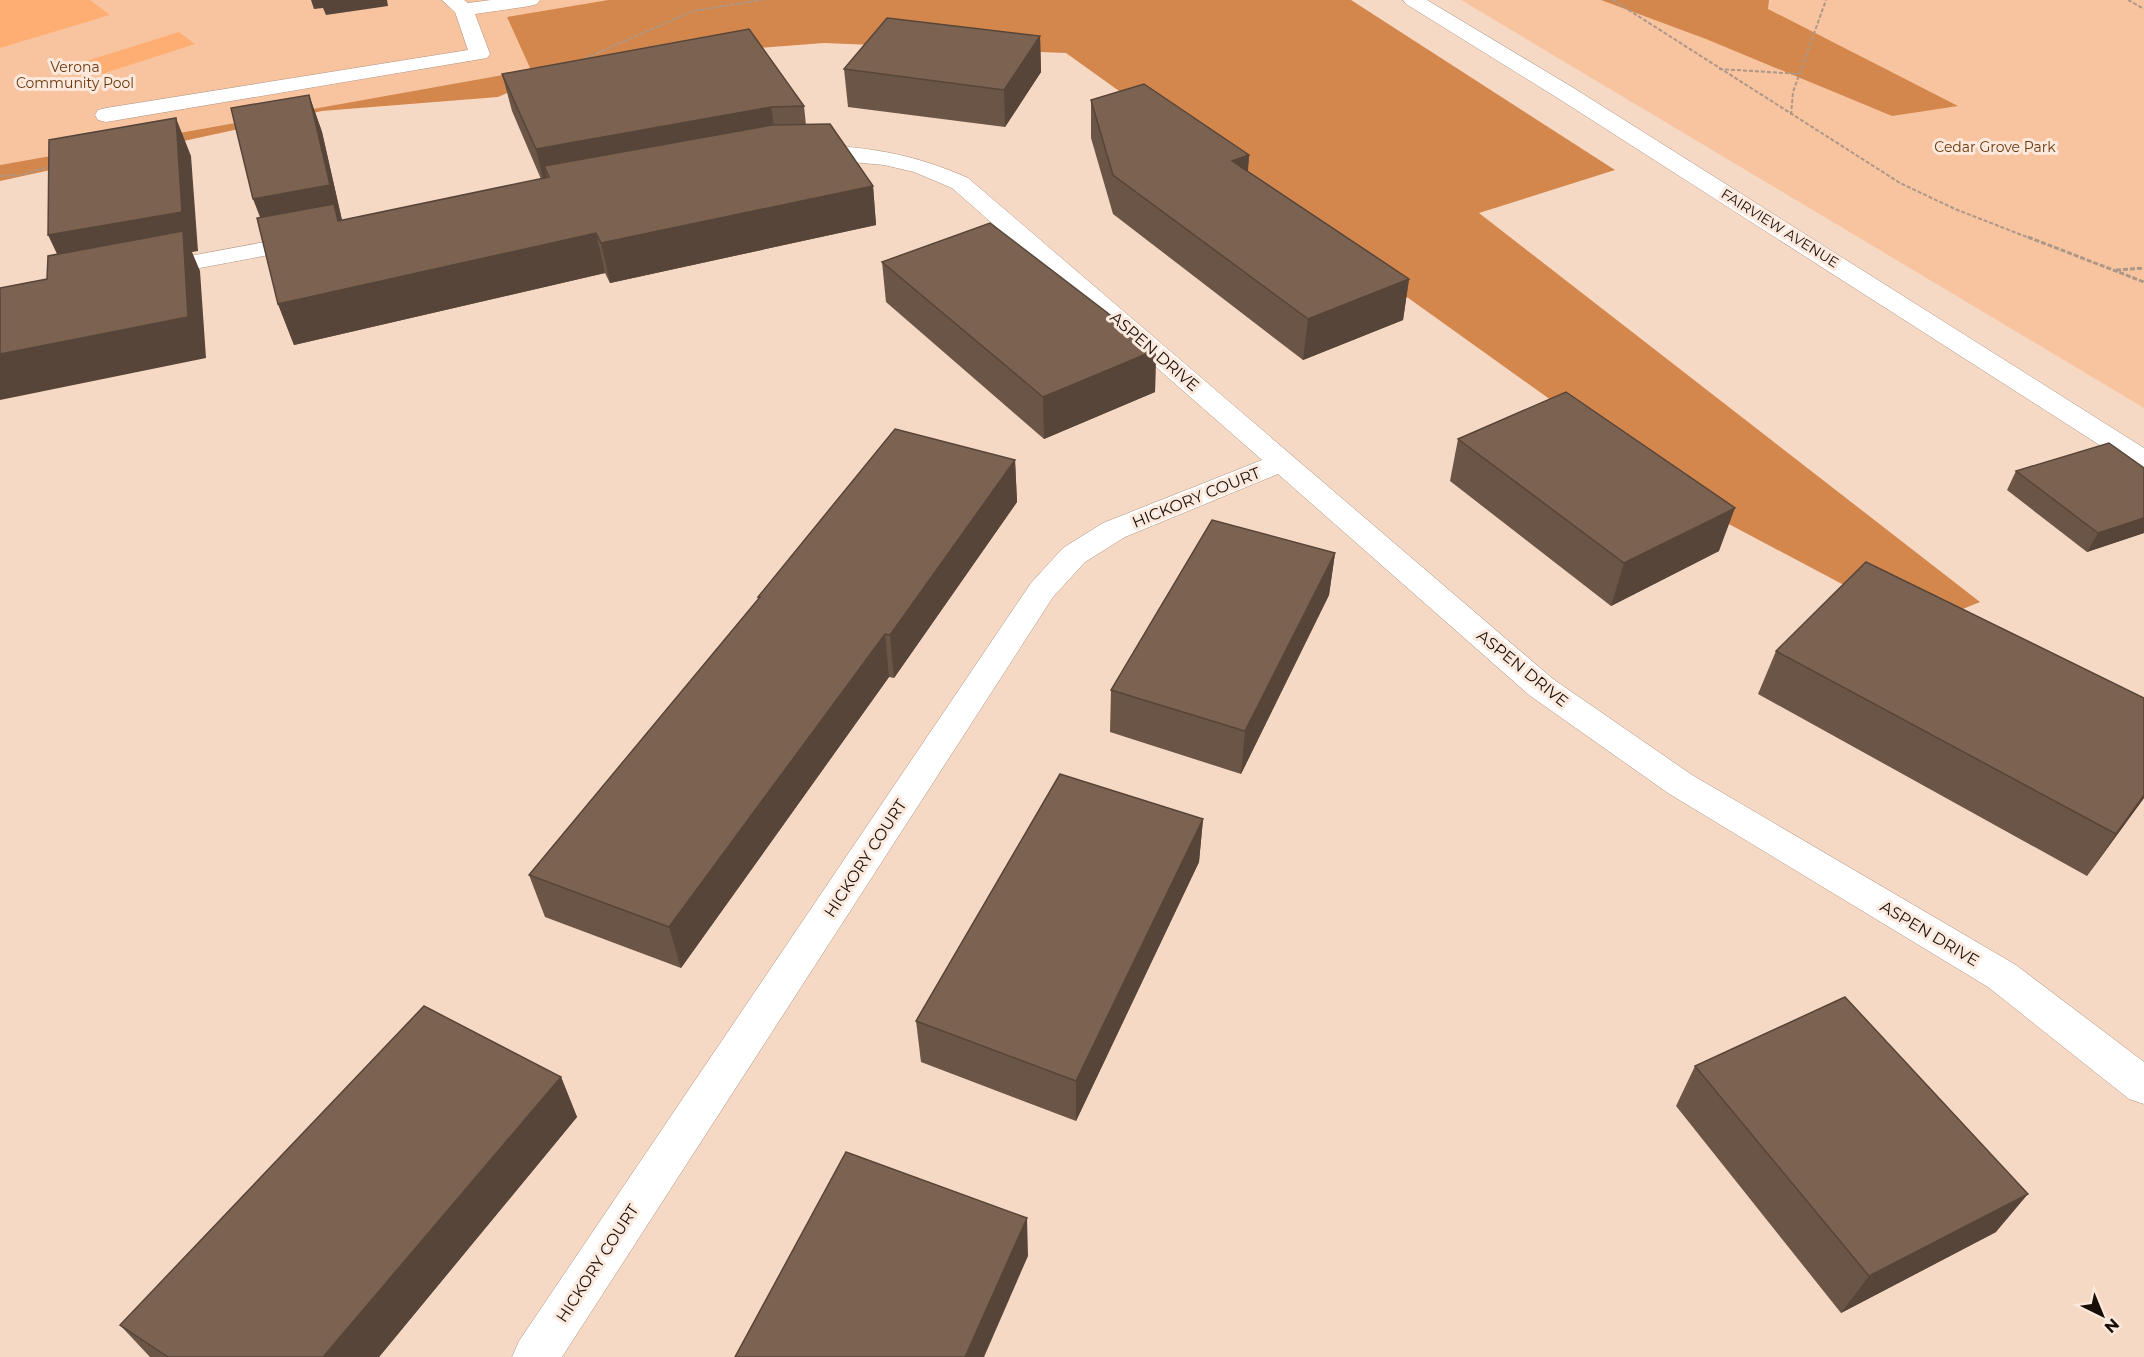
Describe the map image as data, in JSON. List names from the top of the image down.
{
  "streets": {
    "street": ["FAIRVIEW AVENUE", "ASPEN DRIVE", "HICKORY COURT"]
  },
  "crossings": [
    ["ASPEN DRIVE", "HICKORY COURT"]
  ],
  "parks": ["Verona Community Pool", "Cedar Grove Park"],
  "north": "bottom right"
}
